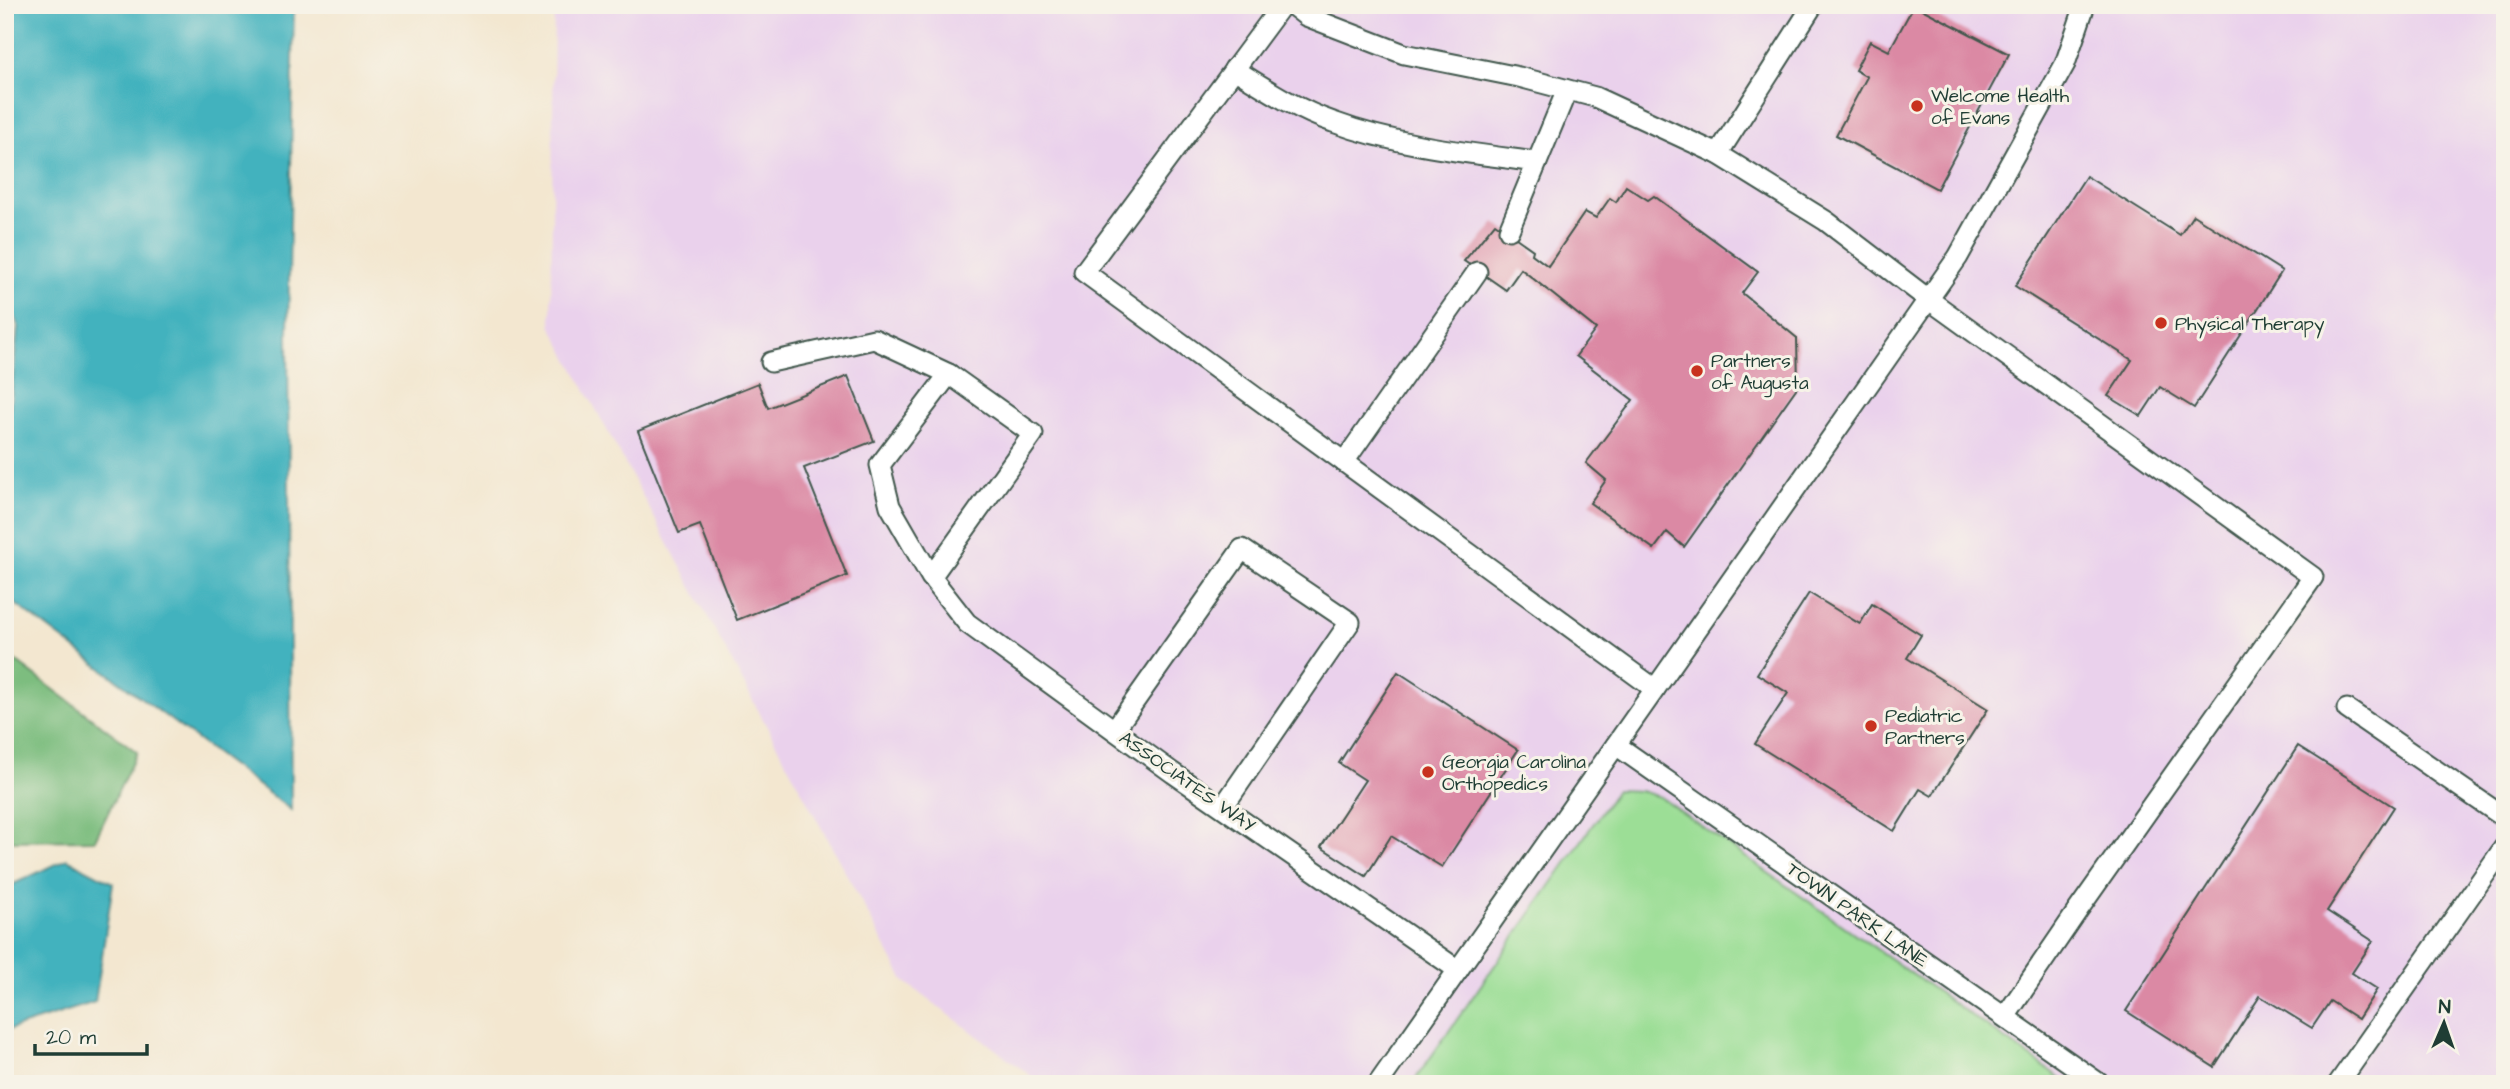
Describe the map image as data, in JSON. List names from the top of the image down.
{
  "streets": {
    "lane": ["ASSOCIATES WAY", "TOWN PARK LANE"]
  },
  "places": [
    "Welcome Health of Evans",
    "Physical Therapy",
    "Partners of Augusta",
    "Pediatric Partners",
    "Georgia Carolina Orthopedics"
  ],
  "scale_bar": "20 m",
  "north": "top"
}
